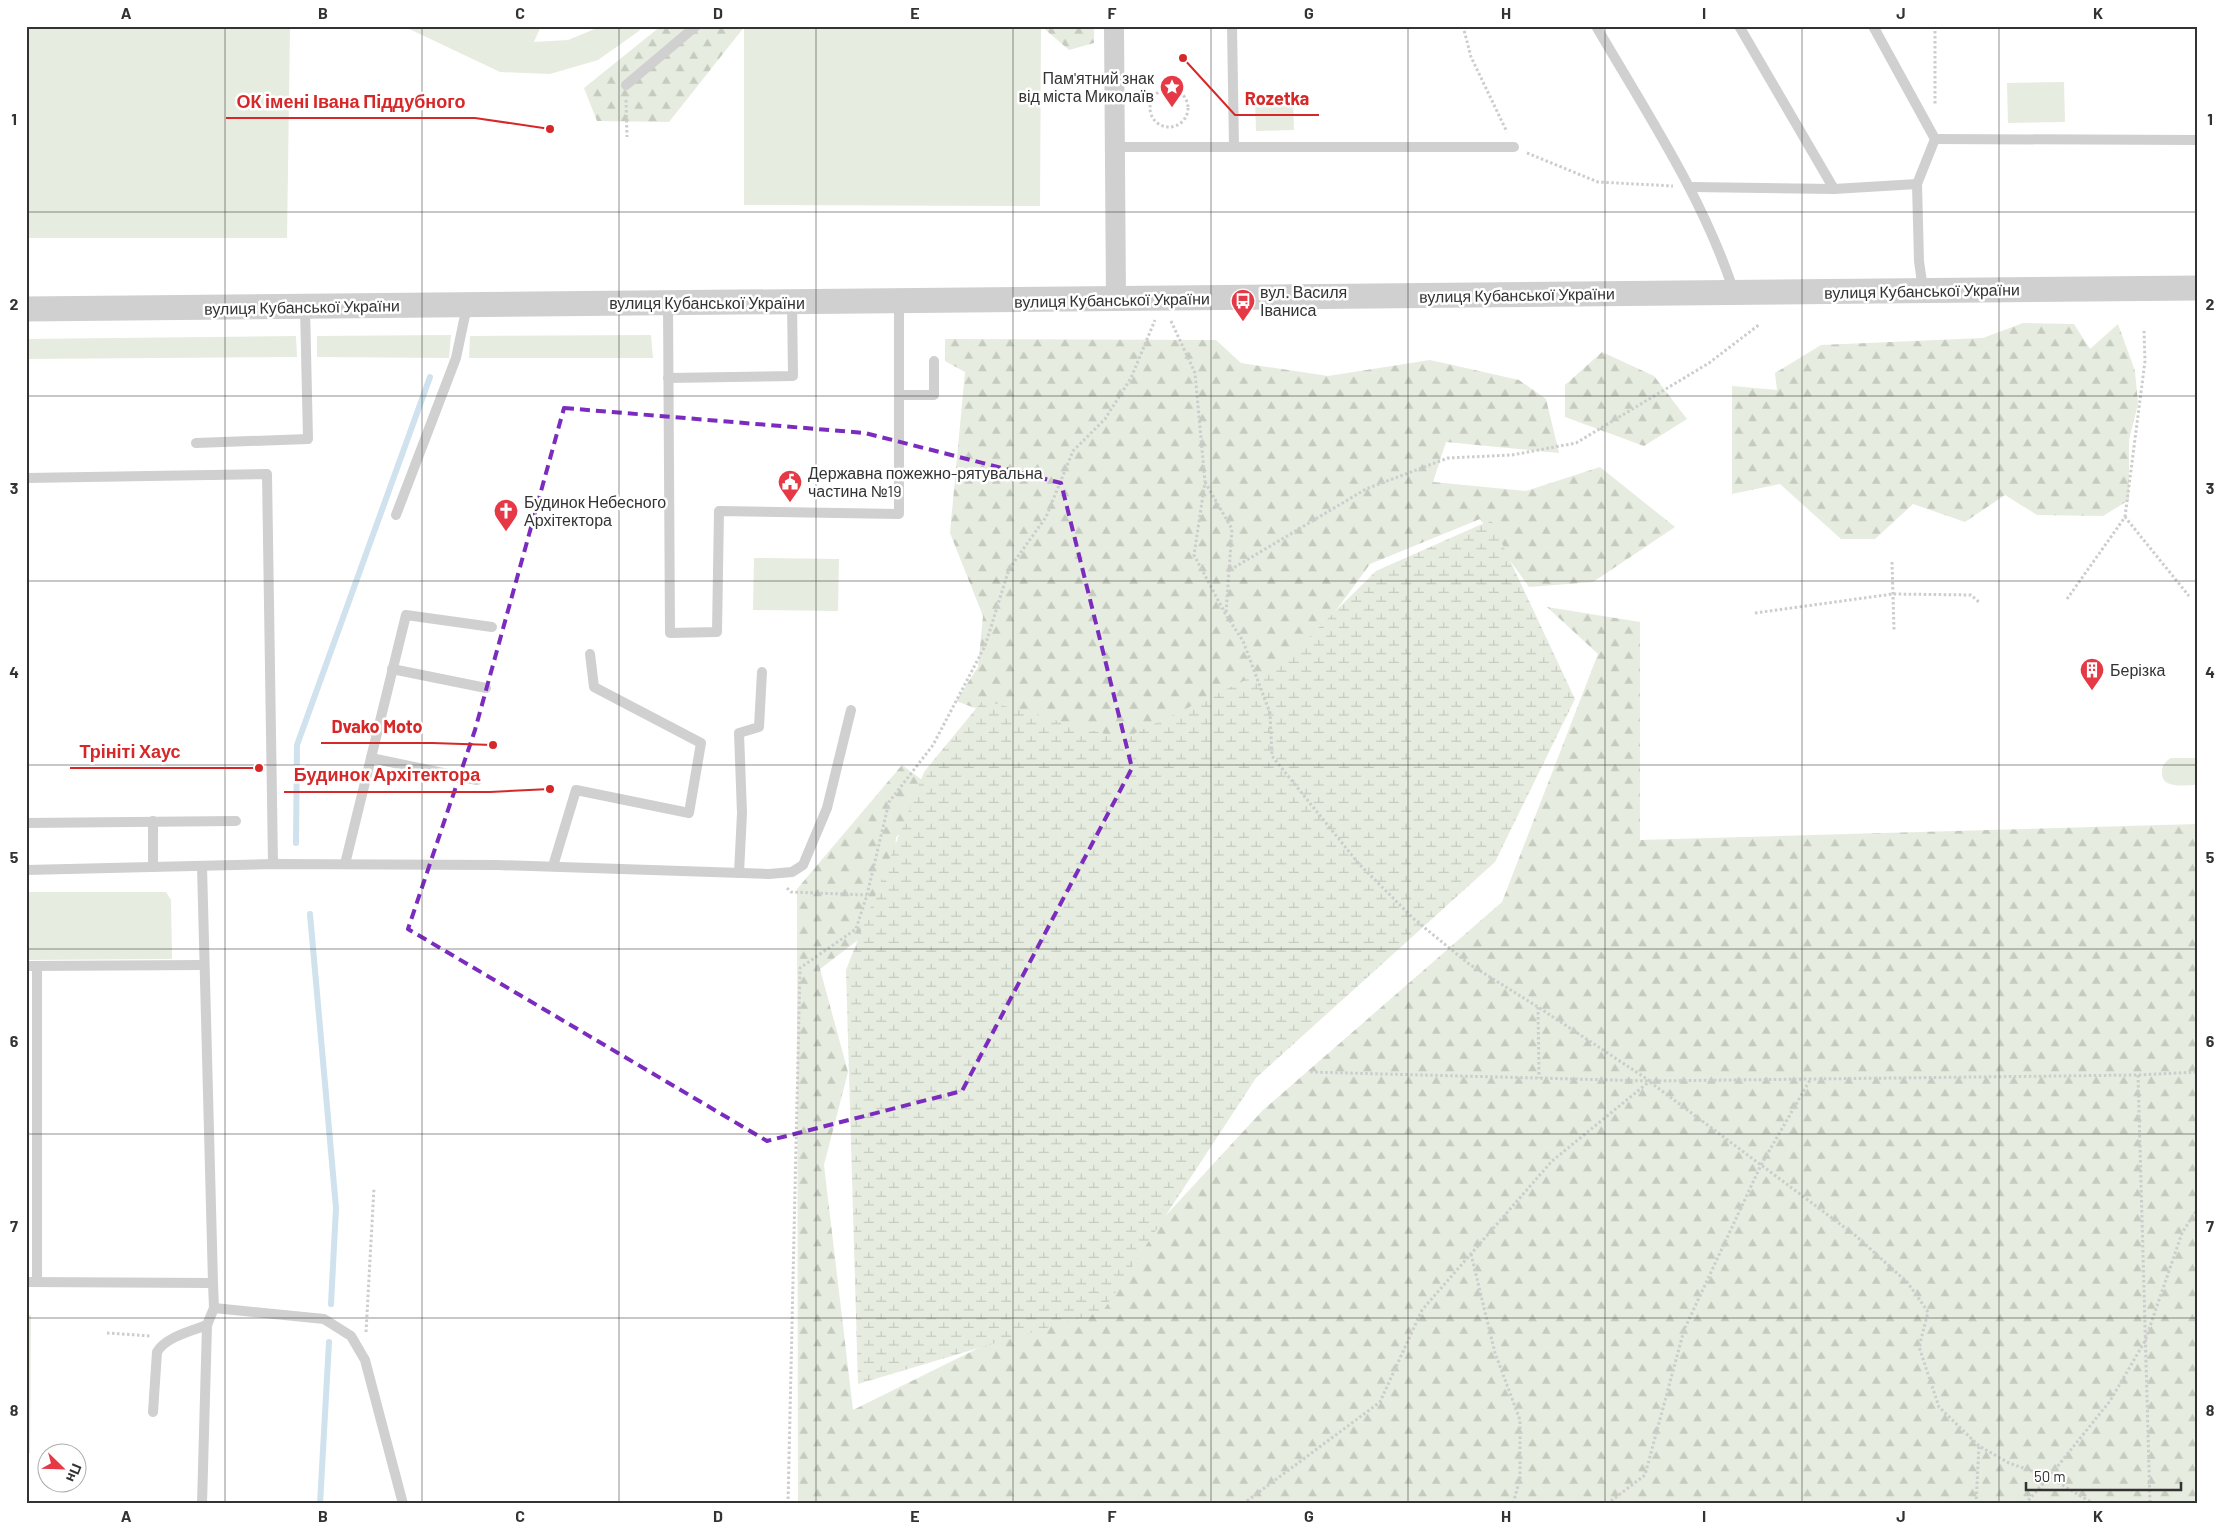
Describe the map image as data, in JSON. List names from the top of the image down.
{
  "streets": {
    "street": ["вулиця Кубанської України"]
  },
  "places": {
    "other": [
      "Rozetka",
      "ОК імені Івана Піддубного",
      "Dvako Moto",
      "Трініті Хаус",
      "Будинок Архітектора"
    ],
    "place": ["Пам'ятний знак від міста Миколаїв"],
    "bus stop": ["вул. Василя Іваниса"],
    "public building": ["Державна пожежно-рятувальна частина №19"],
    "church": ["Будинок Небесного Архітектора"],
    "building": ["Берізка"]
  },
  "scale_bar": "50 m",
  "north": "bottom right",
  "grid": {
    "columns": [
      "A",
      "B",
      "C",
      "D",
      "E",
      "F",
      "G",
      "H",
      "I",
      "J",
      "K"
    ],
    "rows": [
      "1",
      "2",
      "3",
      "4",
      "5",
      "6",
      "7",
      "8"
    ]
  }
}
